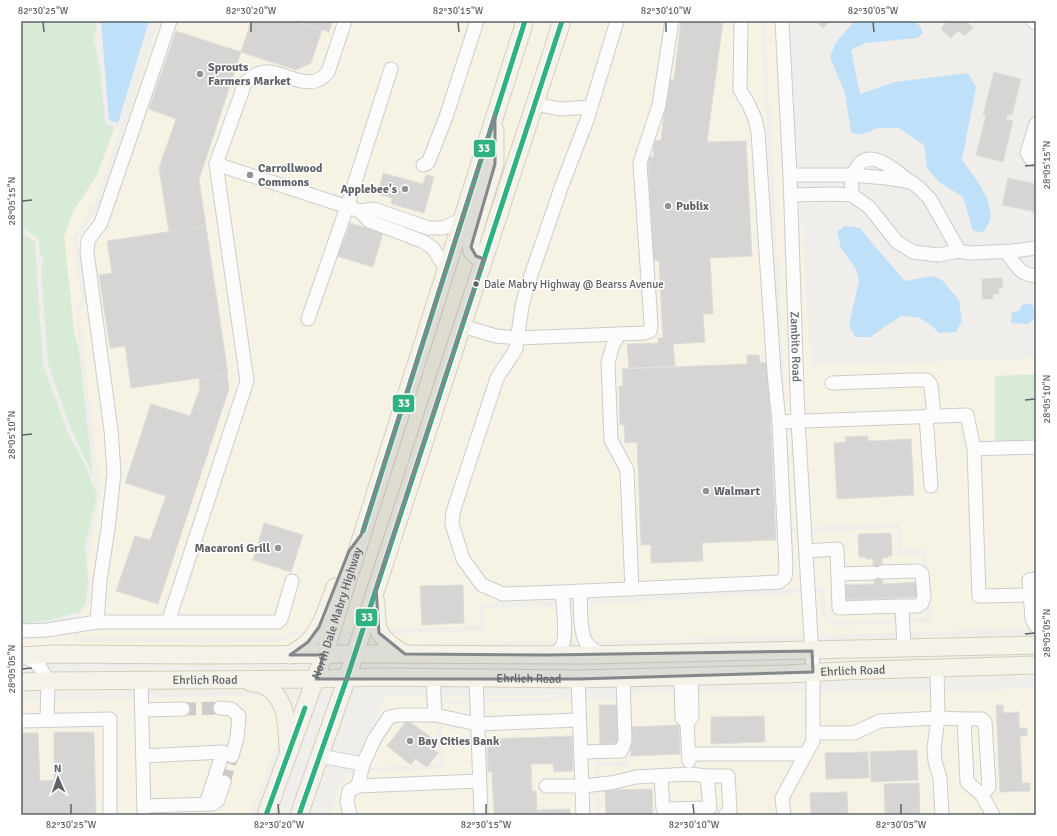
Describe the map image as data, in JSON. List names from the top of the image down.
{
  "streets": {
    "main road": ["North Dale Mabry Highway", "Ehrlich Road"],
    "street": ["Zambito Road"]
  },
  "crossings": [
    ["Zambito Road", "Ehrlich Road"],
    ["North Dale Mabry Highway", "Ehrlich Road"]
  ],
  "places": [
    "Sprouts Farmers Market",
    "Carrollwood Commons",
    "Applebee's",
    "Publix",
    "Dale Mabry Highway @ Bearss Avenue",
    "Walmart",
    "Macaroni Grill",
    "Bay Cities Bank"
  ],
  "lines": ["transit line 33"],
  "north": "top",
  "coordinates": [
    "82°30'25\"W",
    "82°30'20\"W",
    "82°30'15\"W",
    "82°30'10\"W",
    "82°30'05\"W",
    "28°05'15\"N",
    "28°05'10\"N",
    "28°05'05\"N"
  ]
}
